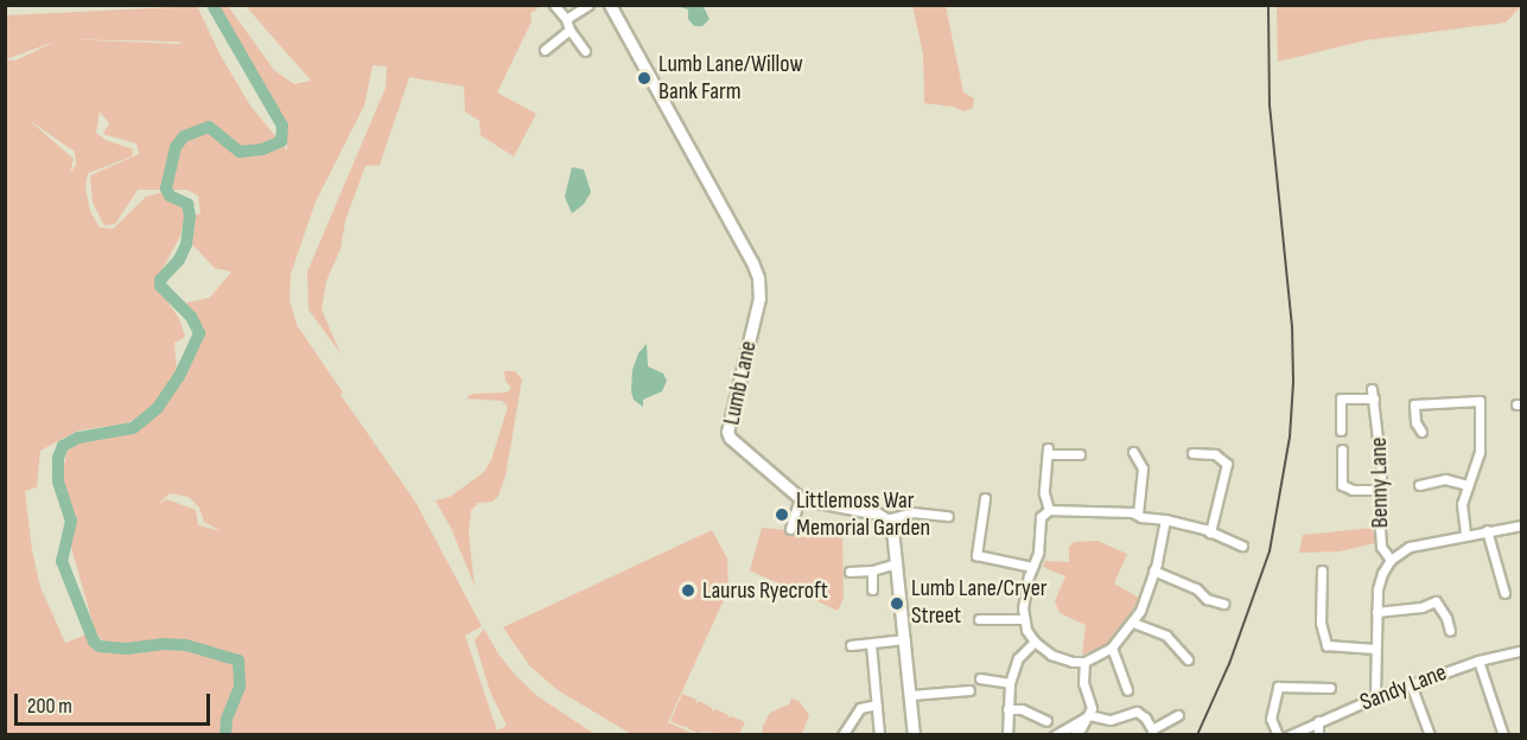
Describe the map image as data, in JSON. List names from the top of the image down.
{
  "streets": {
    "street": ["Lumb Lane", "Benny Lane", "Sandy Lane"]
  },
  "crossings": [
    ["Benny Lane", "Sandy Lane"]
  ],
  "places": [
    "Lumb Lane/Willow Bank Farm",
    "Littlemoss War Memorial Garden",
    "Laurus Ryecroft",
    "Lumb Lane/Cryer Street"
  ],
  "scale_bar": "200 m"
}
